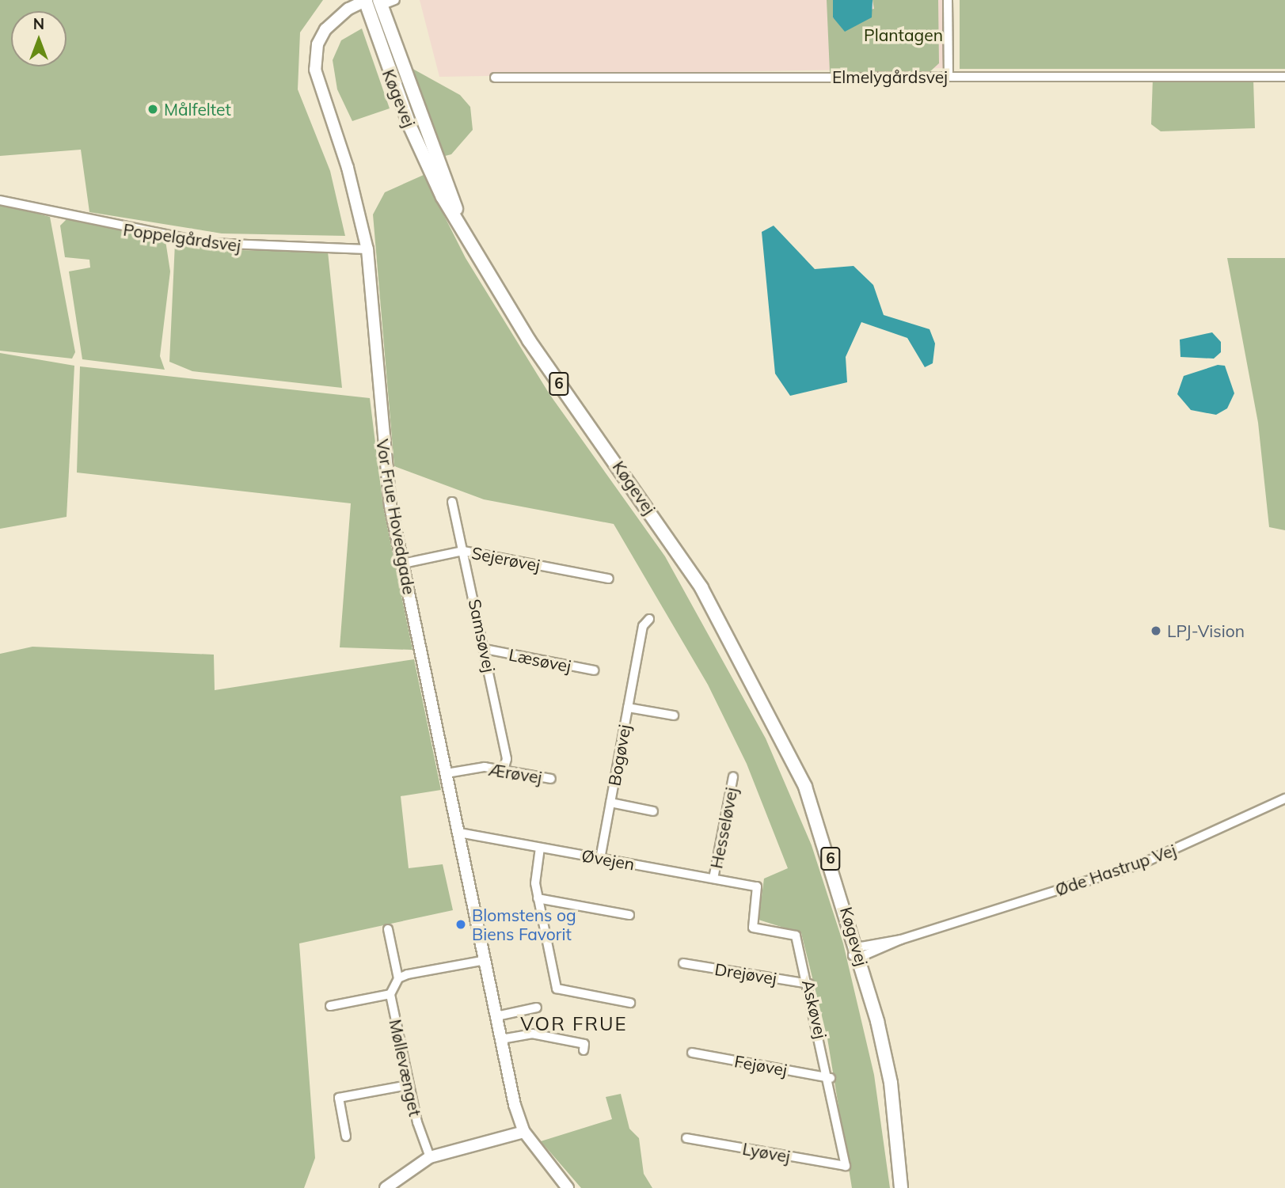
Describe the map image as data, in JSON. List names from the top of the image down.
{
  "streets": {
    "main road": ["Køgevej", "6"],
    "street": [
      "Elmelygårdsvej",
      "Poppelgårdsvej",
      "Vor Frue Hovedgade",
      "Sejerøvej",
      "Samsøvej",
      "Læsøvej",
      "Bogøvej",
      "Ærøvej",
      "Hesseløvej",
      "Øvejen",
      "Øde Hastrup Vej",
      "Drejøvej",
      "Askøvej",
      "Fejøvej",
      "Møllevænget",
      "Lyøvej"
    ]
  },
  "crossings": [
    ["Køgevej", "Vor Frue Hovedgade"],
    ["Køgevej", "Øde Hastrup Vej"],
    ["Poppelgårdsvej", "Vor Frue Hovedgade"],
    ["Vor Frue Hovedgade", "Sejerøvej"],
    ["Vor Frue Hovedgade", "Ærøvej"],
    ["Vor Frue Hovedgade", "Øvejen"],
    ["Sejerøvej", "Samsøvej"],
    ["Samsøvej", "Læsøvej"],
    ["Samsøvej", "Ærøvej"],
    ["Bogøvej", "Øvejen"],
    ["Hesseløvej", "Øvejen"],
    ["Øvejen", "Askøvej"],
    ["Drejøvej", "Askøvej"],
    ["Askøvej", "Fejøvej"],
    ["Askøvej", "Lyøvej"]
  ],
  "districts": ["VOR FRUE"],
  "parks": ["Plantagen"],
  "places": ["Målfeltet", "LPJ-Vision", "Blomstens og Biens Favorit"],
  "north": "top"
}
